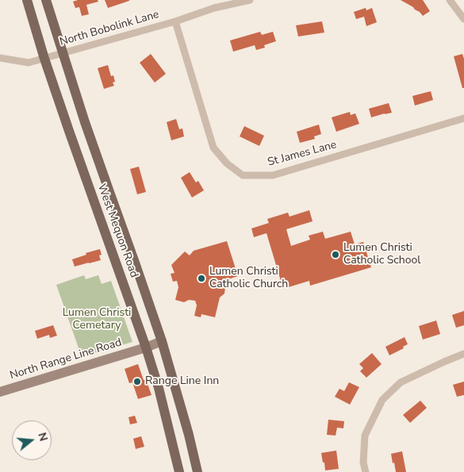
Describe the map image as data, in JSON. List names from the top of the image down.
{
  "streets": {
    "main road": ["West Mequon Road"],
    "street": ["North Bobolink Lane", "St James Lane", "North Range Line Road"]
  },
  "crossings": [
    ["North Bobolink Lane", "St James Lane"],
    ["North Bobolink Lane", "West Mequon Road"],
    ["West Mequon Road", "North Range Line Road"]
  ],
  "parks": ["Lumen Christi Cemetary"],
  "places": ["Lumen Christi Catholic School", "Lumen Christi Catholic Church", "Range Line Inn"],
  "north": "right"
}
